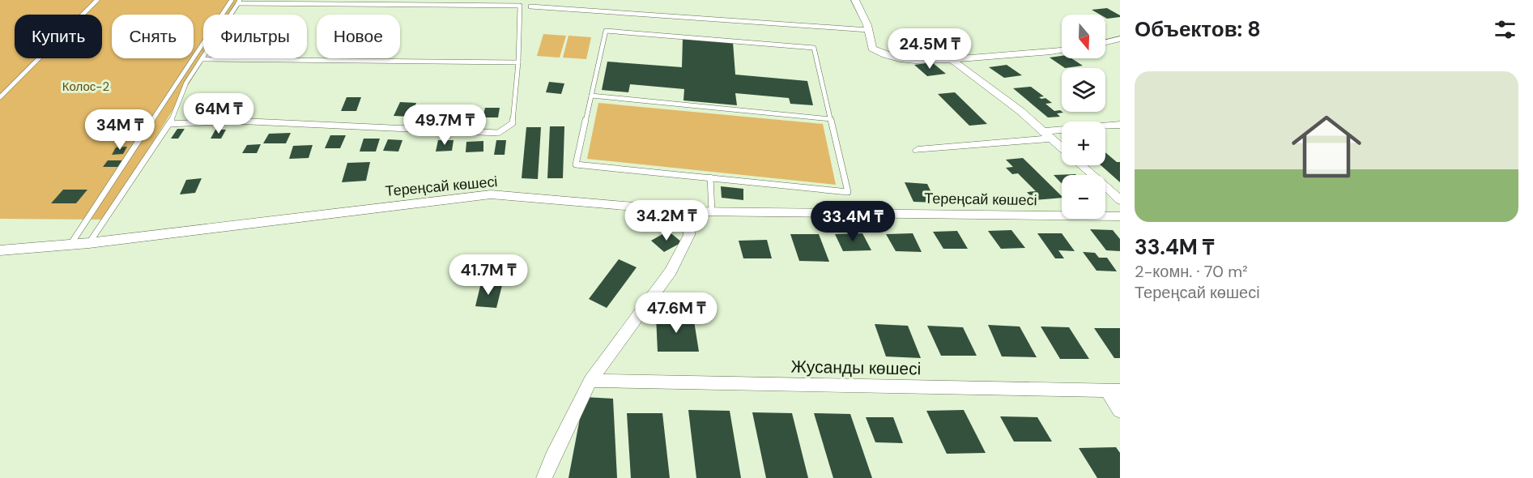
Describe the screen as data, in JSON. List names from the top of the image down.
{
  "streets": {
    "street": ["Тереңсай көшесі", "Жусанды көшесі"]
  },
  "parks": ["Колос-2"],
  "north": "bottom",
  "page": {
    "heading": "Объектов: 8",
    "map_buttons": ["+", "−"],
    "chip": [
      "Купить",
      "Снять",
      "Фильтры",
      "Новое"
    ],
    "price": [
      "24.5M ₸",
      "64M ₸",
      "49.7M ₸",
      "34M ₸",
      "34.2M ₸",
      "33.4M ₸",
      "41.7M ₸",
      "47.6M ₸"
    ],
    "list": [
      {
        "name": "33.4M ₸",
        "note": "2-комн. · 70 m² · Тереңсай көшесі"
      }
    ]
  }
}
